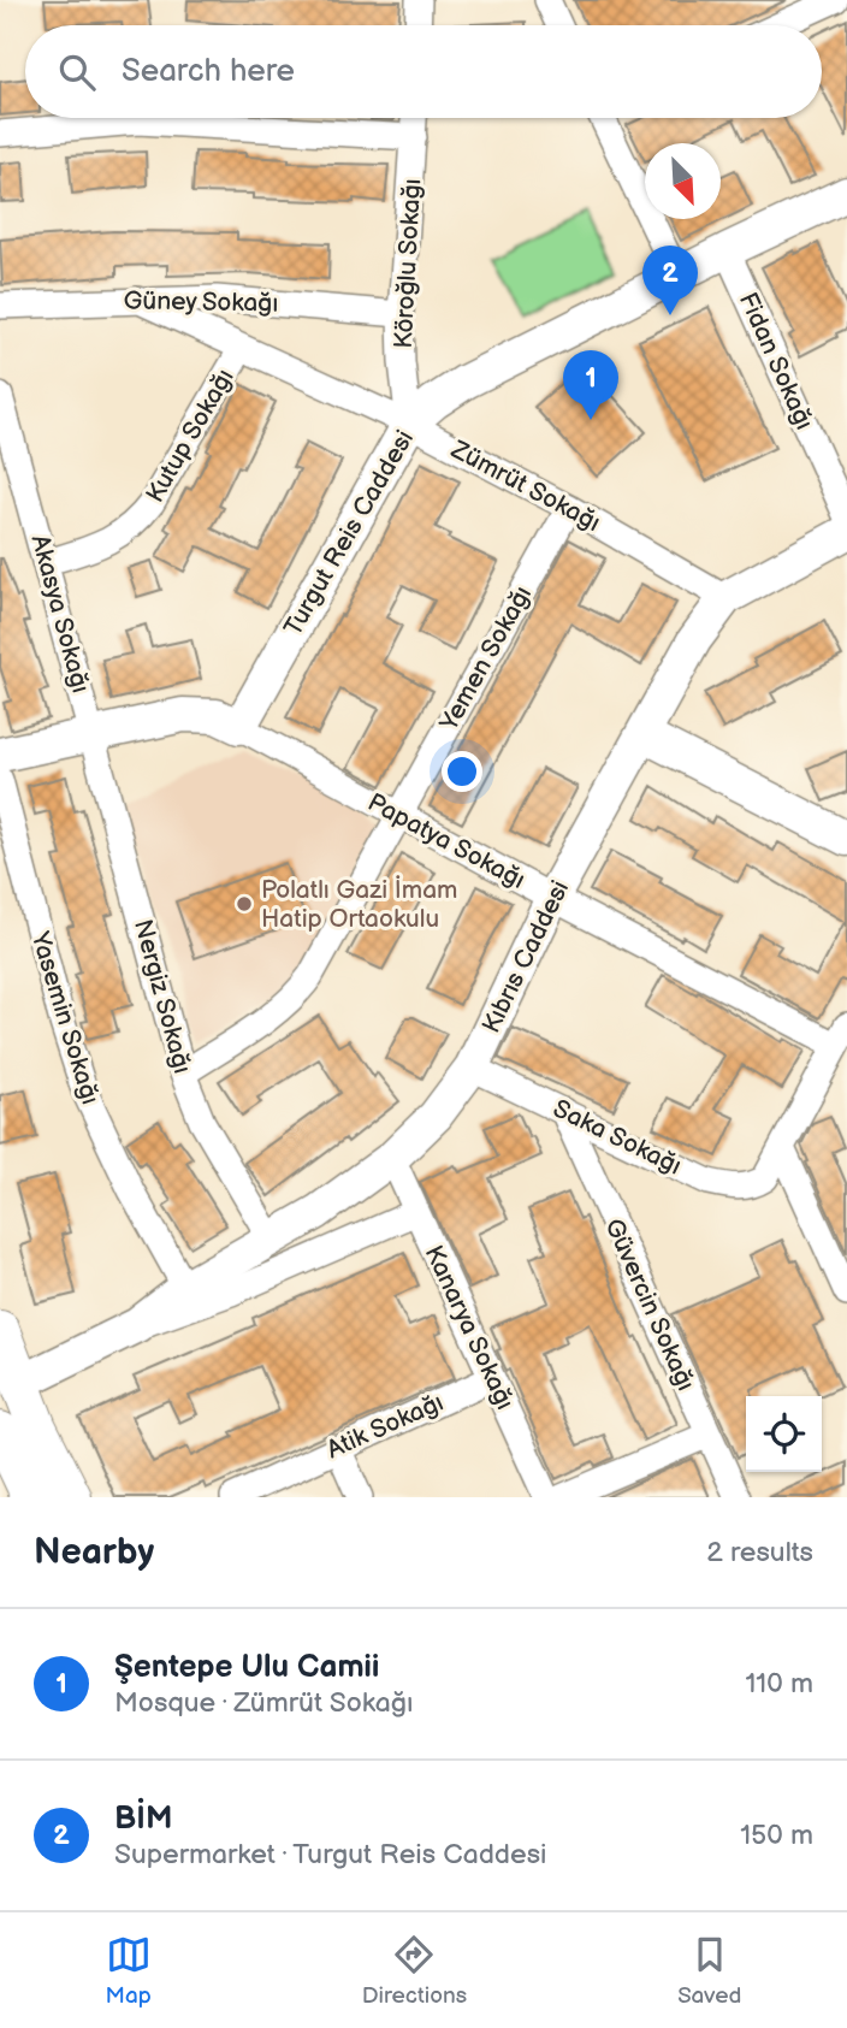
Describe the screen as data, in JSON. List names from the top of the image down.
{
  "streets": {
    "street": [
      "Köroğlu Sokağı",
      "Güney Sokağı",
      "Fidan Sokağı",
      "Kutup Sokağı",
      "Zümrüt Sokağı",
      "Turgut Reis Caddesi",
      "Akasya Sokağı",
      "Yemen Sokağı",
      "Papatya Sokağı",
      "Kıbrıs Caddesi",
      "Nergiz Sokağı",
      "Yasemin Sokağı",
      "Saka Sokağı",
      "Güvercin Sokağı",
      "Kanarya Sokağı",
      "Atik Sokağı"
    ]
  },
  "crossings": [
    ["Köroğlu Sokağı", "Güney Sokağı"],
    ["Köroğlu Sokağı", "Zümrüt Sokağı"],
    ["Köroğlu Sokağı", "Turgut Reis Caddesi"],
    ["Güney Sokağı", "Zümrüt Sokağı"],
    ["Fidan Sokağı", "Turgut Reis Caddesi"],
    ["Kutup Sokağı", "Zümrüt Sokağı"],
    ["Kutup Sokağı", "Akasya Sokağı"],
    ["Zümrüt Sokağı", "Turgut Reis Caddesi"],
    ["Zümrüt Sokağı", "Yemen Sokağı"],
    ["Zümrüt Sokağı", "Kıbrıs Caddesi"],
    ["Turgut Reis Caddesi", "Papatya Sokağı"],
    ["Akasya Sokağı", "Nergiz Sokağı"],
    ["Yemen Sokağı", "Papatya Sokağı"],
    ["Yemen Sokağı", "Nergiz Sokağı"],
    ["Papatya Sokağı", "Kıbrıs Caddesi"],
    ["Kıbrıs Caddesi", "Nergiz Sokağı"],
    ["Kıbrıs Caddesi", "Yasemin Sokağı"],
    ["Kıbrıs Caddesi", "Saka Sokağı"],
    ["Kıbrıs Caddesi", "Kanarya Sokağı"],
    ["Saka Sokağı", "Güvercin Sokağı"],
    ["Kanarya Sokağı", "Atik Sokağı"]
  ],
  "places": ["Polatlı Gazi İmam Hatip Ortaokulu"],
  "north": "bottom right",
  "page": {
    "search": "Search here",
    "pins": ["2", "1"],
    "heading": ["Nearby", "2 results"],
    "list": [
      {
        "mark": "1",
        "name": "Şentepe Ulu Camii",
        "note": "Mosque · Zümrüt Sokağı",
        "value": "110 m"
      },
      {
        "mark": "2",
        "name": "BİM",
        "note": "Supermarket · Turgut Reis Caddesi",
        "value": "150 m"
      }
    ],
    "nav": ["Map", "Directions", "Saved"]
  }
}
